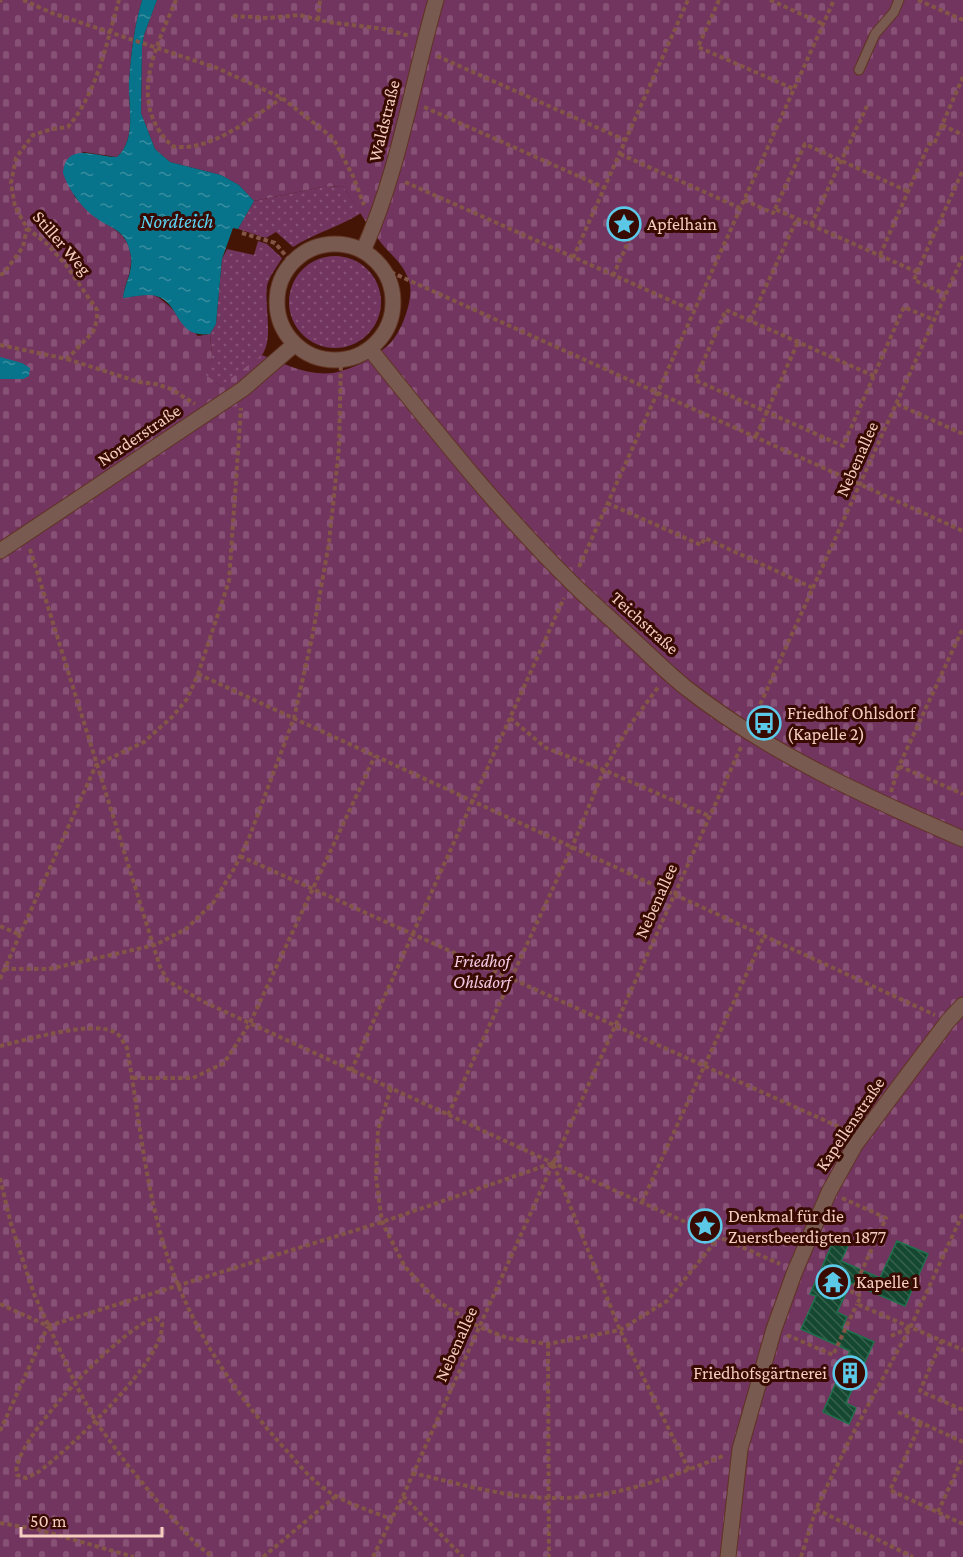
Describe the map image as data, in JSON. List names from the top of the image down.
{
  "streets": {
    "street": [
      "Waldstraße",
      "Norderstraße",
      "Teichstraße",
      "Kapellenstraße"
    ],
    "path": ["Stiller Weg", "Nebenallee"]
  },
  "crossings": [
    ["Waldstraße", "Norderstraße"],
    ["Waldstraße", "Teichstraße"],
    ["Norderstraße", "Teichstraße"],
    ["Nebenallee", "Teichstraße"]
  ],
  "water": ["Nordteich"],
  "parks": ["Friedhof Ohlsdorf"],
  "places": {
    "place": ["Apfelhain", "Denkmal für die Zuerstbeerdigten 1877"],
    "bus stop": ["Friedhof Ohlsdorf (Kapelle 2)"],
    "temple": ["Kapelle 1"],
    "building": ["Friedhofsgärtnerei"]
  },
  "scale_bar": "50 m"
}
